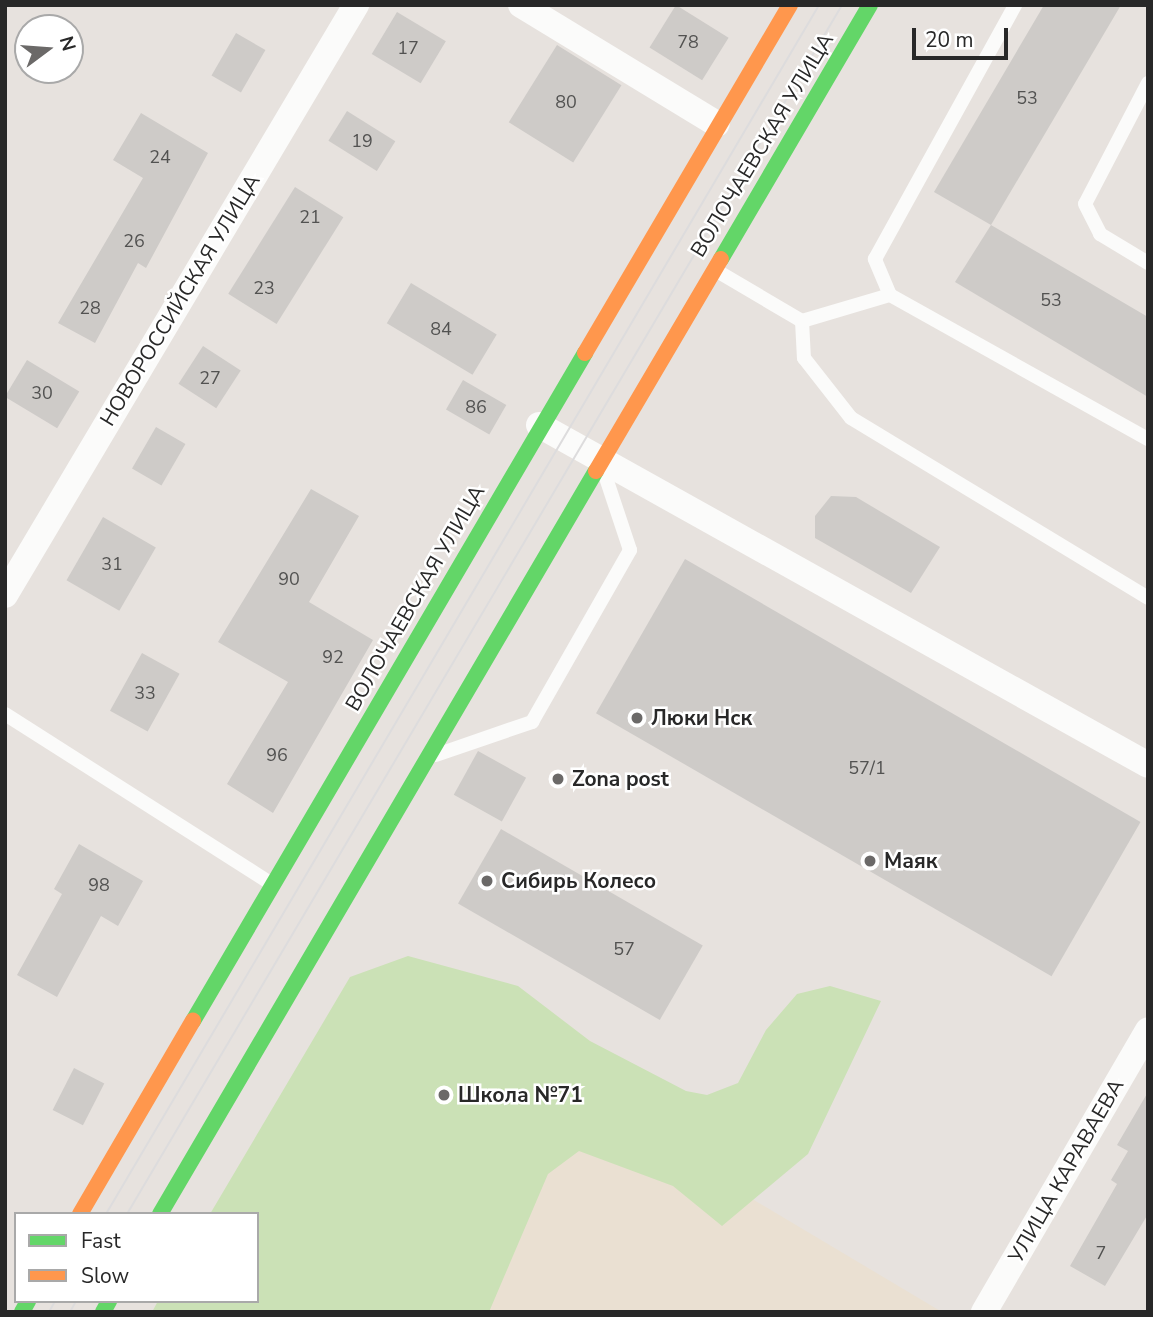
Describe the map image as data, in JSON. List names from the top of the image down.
{
  "streets": {
    "main road": ["ВОЛОЧАЕВСКАЯ УЛИЦА"],
    "street": ["НОВОРОССИЙСКАЯ УЛИЦА", "УЛИЦА КАРАВАЕВА"]
  },
  "places": [
    "Люки Нск",
    "Zona post",
    "Маяк",
    "Сибирь Колесо",
    "Школа №71"
  ],
  "house_numbers": [
    "78",
    "17",
    "53",
    "80",
    "19",
    "24",
    "21",
    "26",
    "23",
    "53",
    "28",
    "84",
    "27",
    "30",
    "86",
    "31",
    "90",
    "92",
    "33",
    "96",
    "57/1",
    "98",
    "57",
    "7"
  ],
  "legend": ["Fast", "Slow"],
  "scale_bar": "20 m",
  "north": "right"
}
